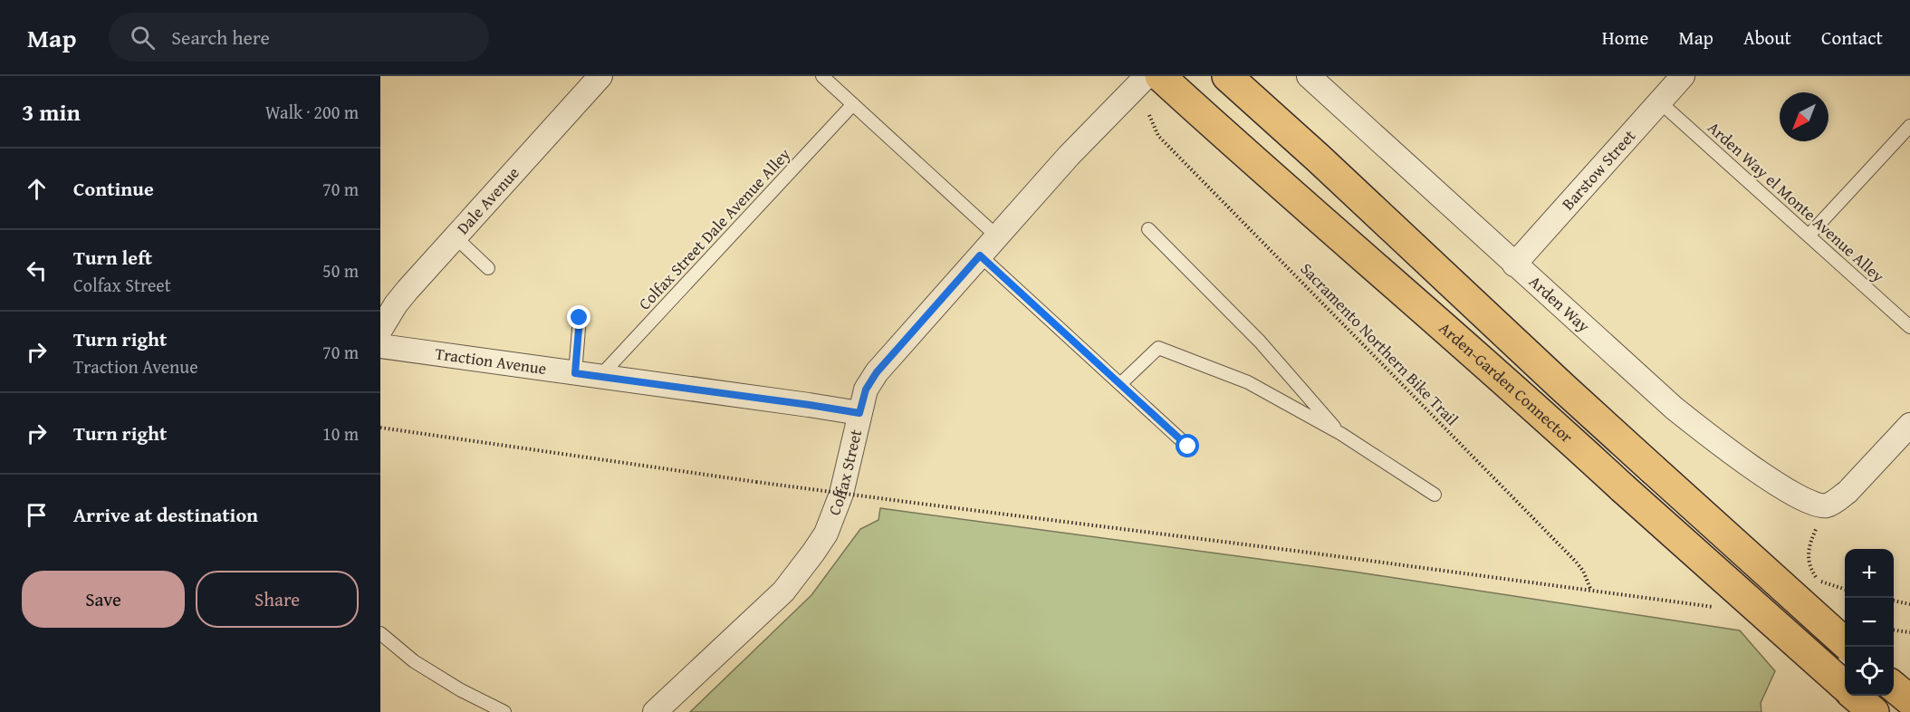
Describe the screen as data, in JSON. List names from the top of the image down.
{
  "streets": {
    "main road": ["Arden-Garden Connector"],
    "street": [
      "Barstow Street",
      "Dale Avenue",
      "Arden Way",
      "Traction Avenue",
      "Colfax Street"
    ],
    "lane": ["Arden Way el Monte Avenue Alley", "Colfax Street Dale Avenue Alley"],
    "path": ["Sacramento Northern Bike Trail"]
  },
  "crossings": [
    ["Barstow Street", "Arden Way el Monte Avenue Alley"],
    ["Barstow Street", "Arden Way"],
    ["Colfax Street Dale Avenue Alley", "Traction Avenue"],
    ["Traction Avenue", "Colfax Street"]
  ],
  "north": "bottom left",
  "page": {
    "header": "Map",
    "search": "Search here",
    "nav": [
      "Home",
      "Map",
      "About",
      "Contact"
    ],
    "heading": ["3 min", "Walk · 200 m"],
    "list": [
      ["Continue", "70 m"],
      ["Turn left", "Colfax Street", "50 m"],
      ["Turn right", "Traction Avenue", "70 m"],
      ["Turn right", "10 m"],
      "Arrive at destination"
    ],
    "map_buttons": ["+", "−"],
    "buttons": ["Save", "Share"]
  }
}
